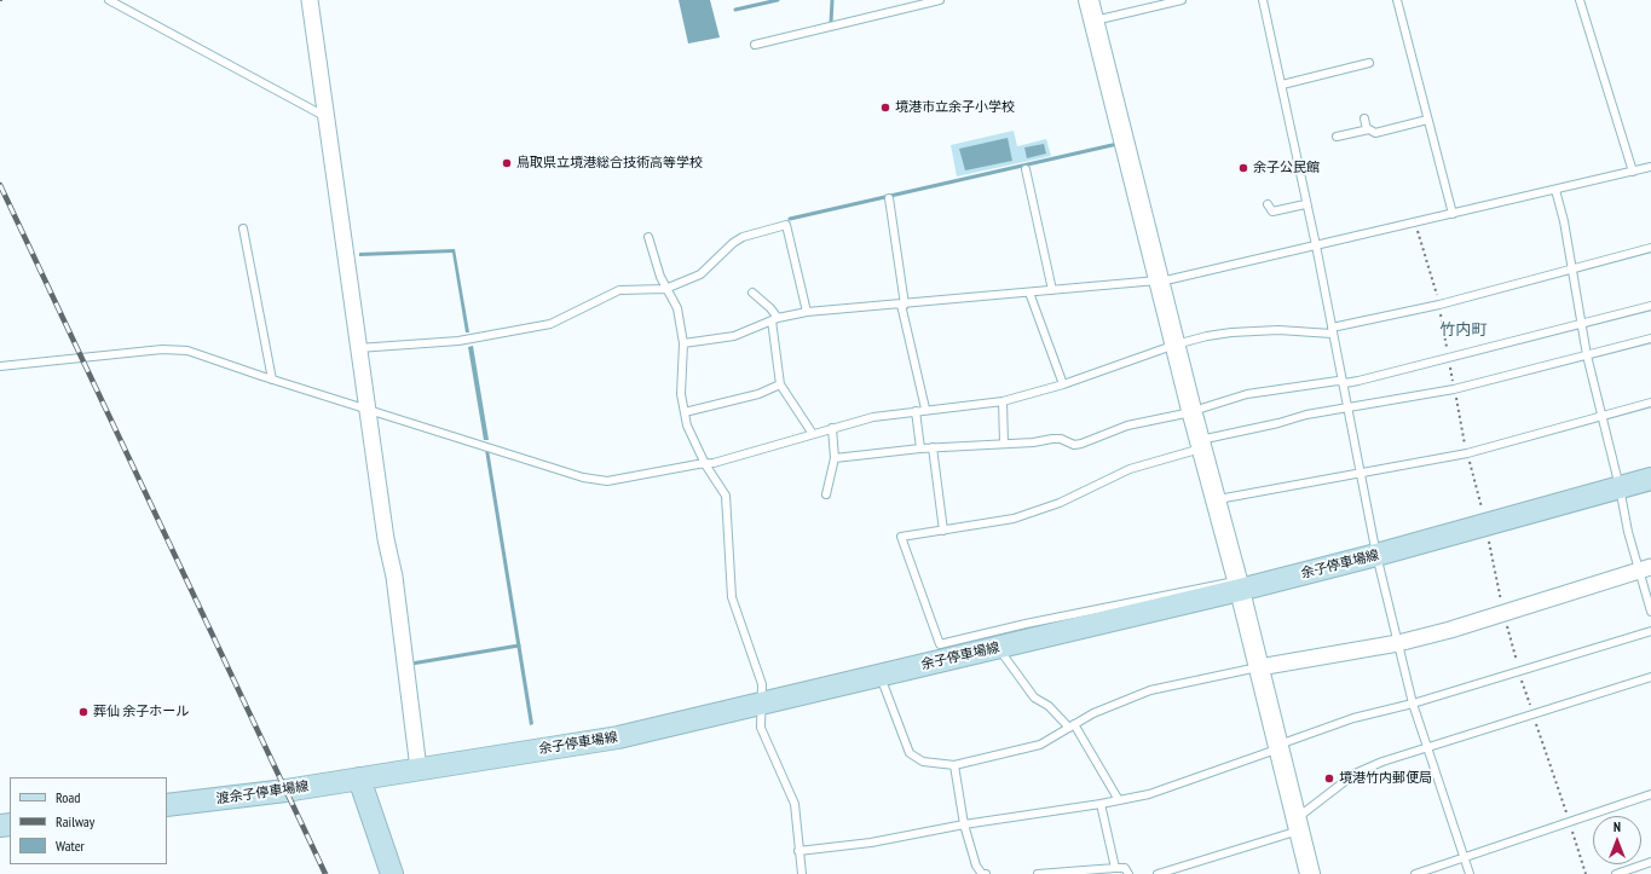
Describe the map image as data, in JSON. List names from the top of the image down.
{
  "streets": {
    "main road": ["余子停車場線", "渡余子停車場線"]
  },
  "crossings": [
    ["余子停車場線", "渡余子停車場線"]
  ],
  "districts": ["竹内町"],
  "places": [
    "境港市立余子小学校",
    "鳥取県立境港総合技術高等学校",
    "余子公民館",
    "葬仙 余子ホール",
    "境港竹内郵便局"
  ],
  "legend": ["Road", "Railway", "Water"],
  "north": "top"
}
